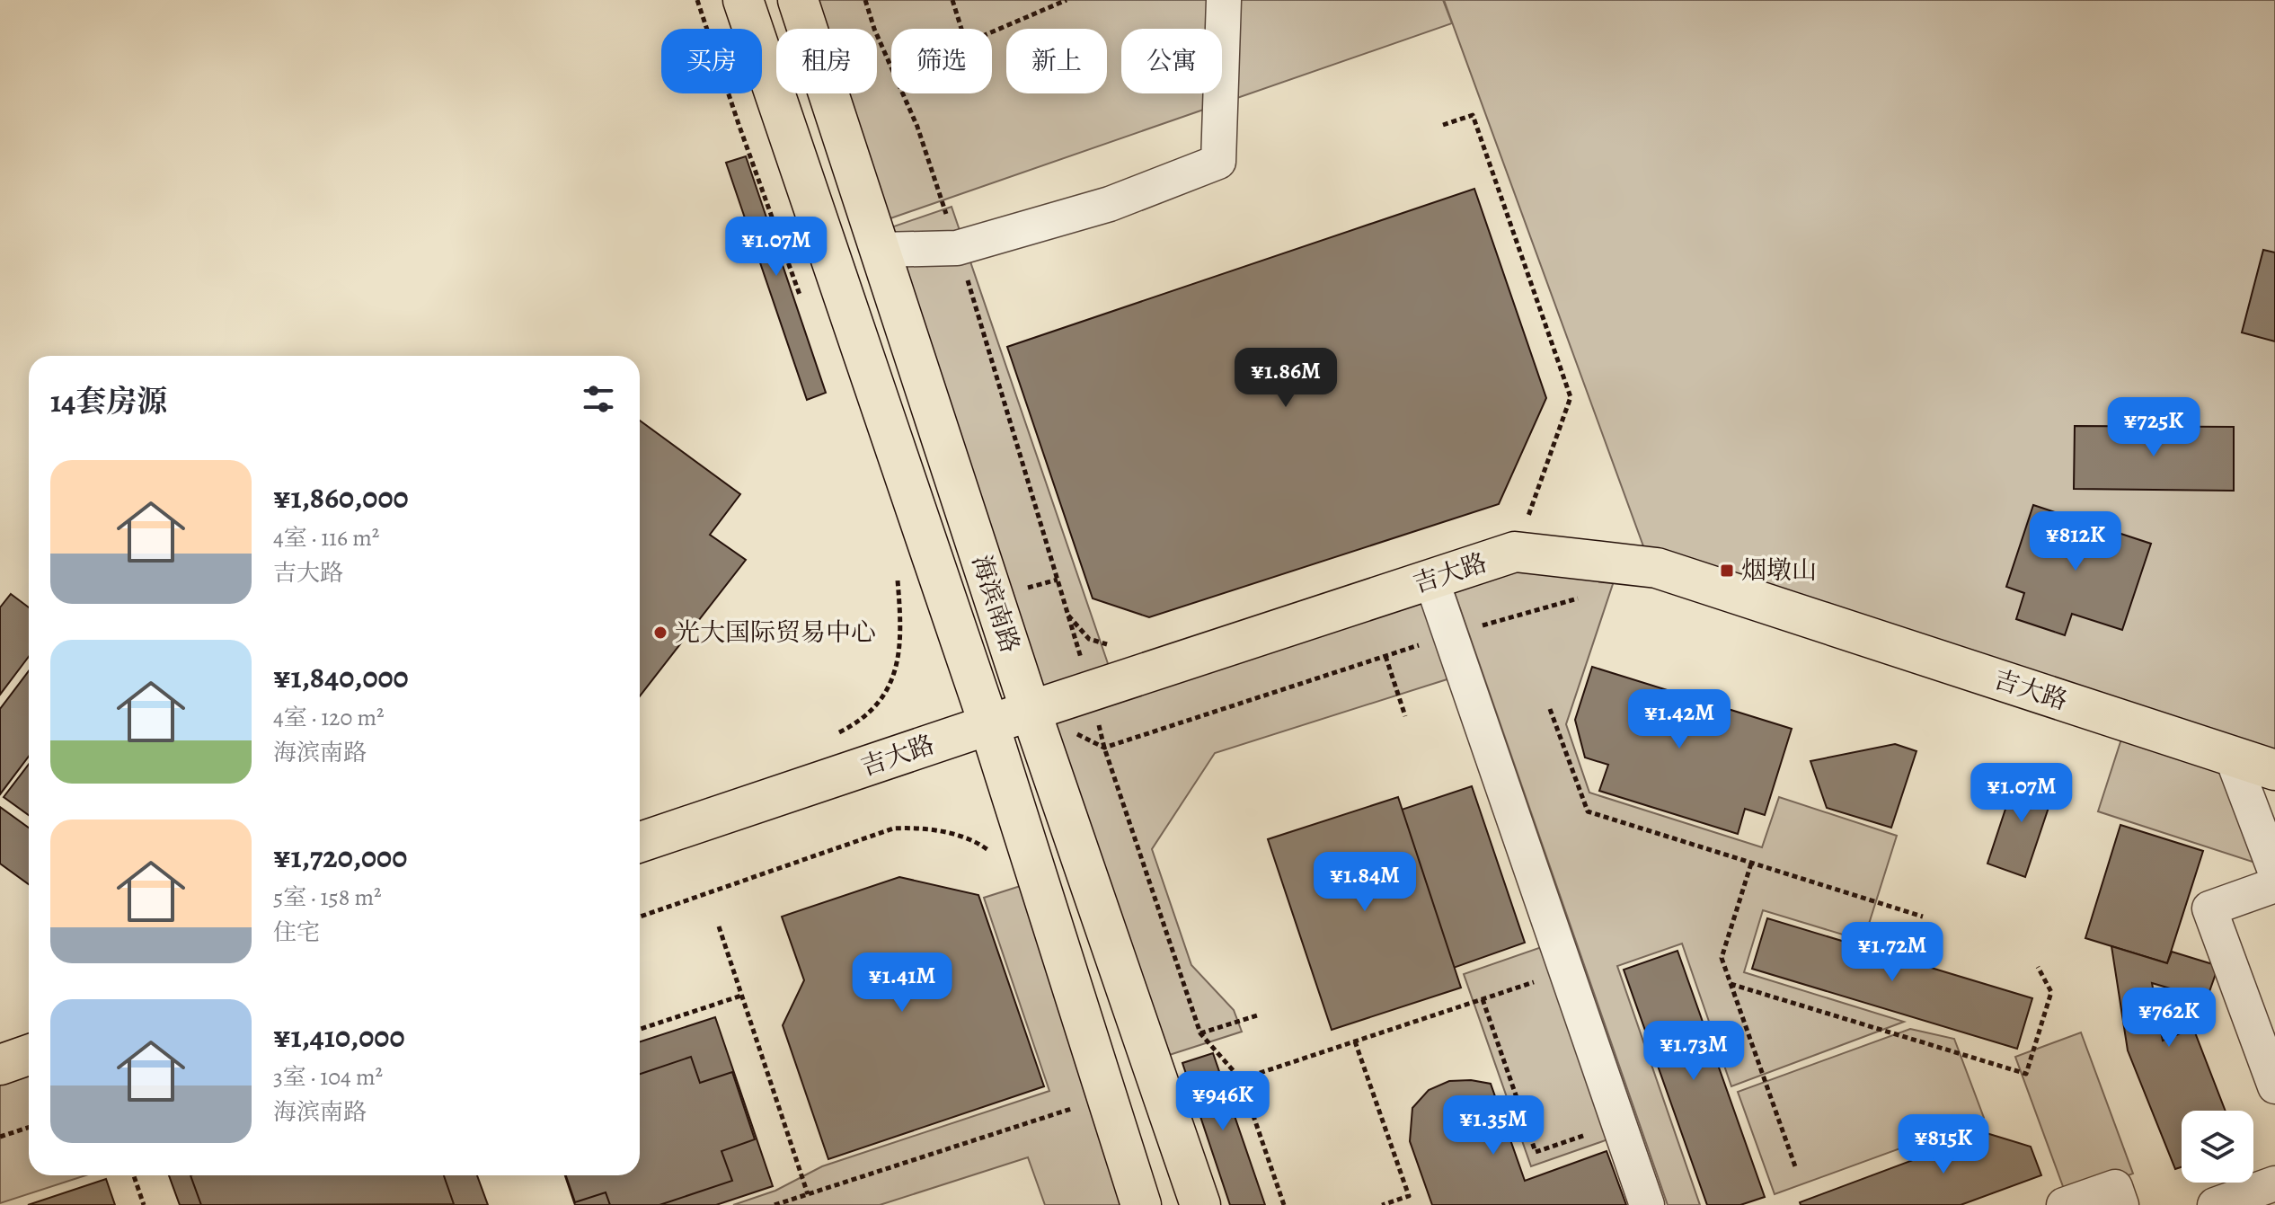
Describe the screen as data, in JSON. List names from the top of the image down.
{
  "streets": {
    "main road": ["吉大路", "海滨南路"]
  },
  "crossings": [
    ["吉大路", "海滨南路"]
  ],
  "places": {
    "transit": ["烟墩山"],
    "other": ["光大国际贸易中心"]
  },
  "page": {
    "chip": [
      "买房",
      "租房",
      "筛选",
      "新上",
      "公寓"
    ],
    "price": [
      "¥1.07M",
      "¥1.86M",
      "¥725K",
      "¥812K",
      "¥1.42M",
      "¥1.07M",
      "¥1.84M",
      "¥1.72M",
      "¥1.41M",
      "¥762K",
      "¥1.73M",
      "¥946K",
      "¥1.35M",
      "¥815K"
    ],
    "heading": "14套房源",
    "list": [
      {
        "name": "¥1,860,000",
        "note": "4室 · 116 m² · 吉大路"
      },
      {
        "name": "¥1,840,000",
        "note": "4室 · 120 m² · 海滨南路"
      },
      {
        "name": "¥1,720,000",
        "note": "5室 · 158 m² · 住宅"
      },
      {
        "name": "¥1,410,000",
        "note": "3室 · 104 m² · 海滨南路"
      }
    ]
  }
}
